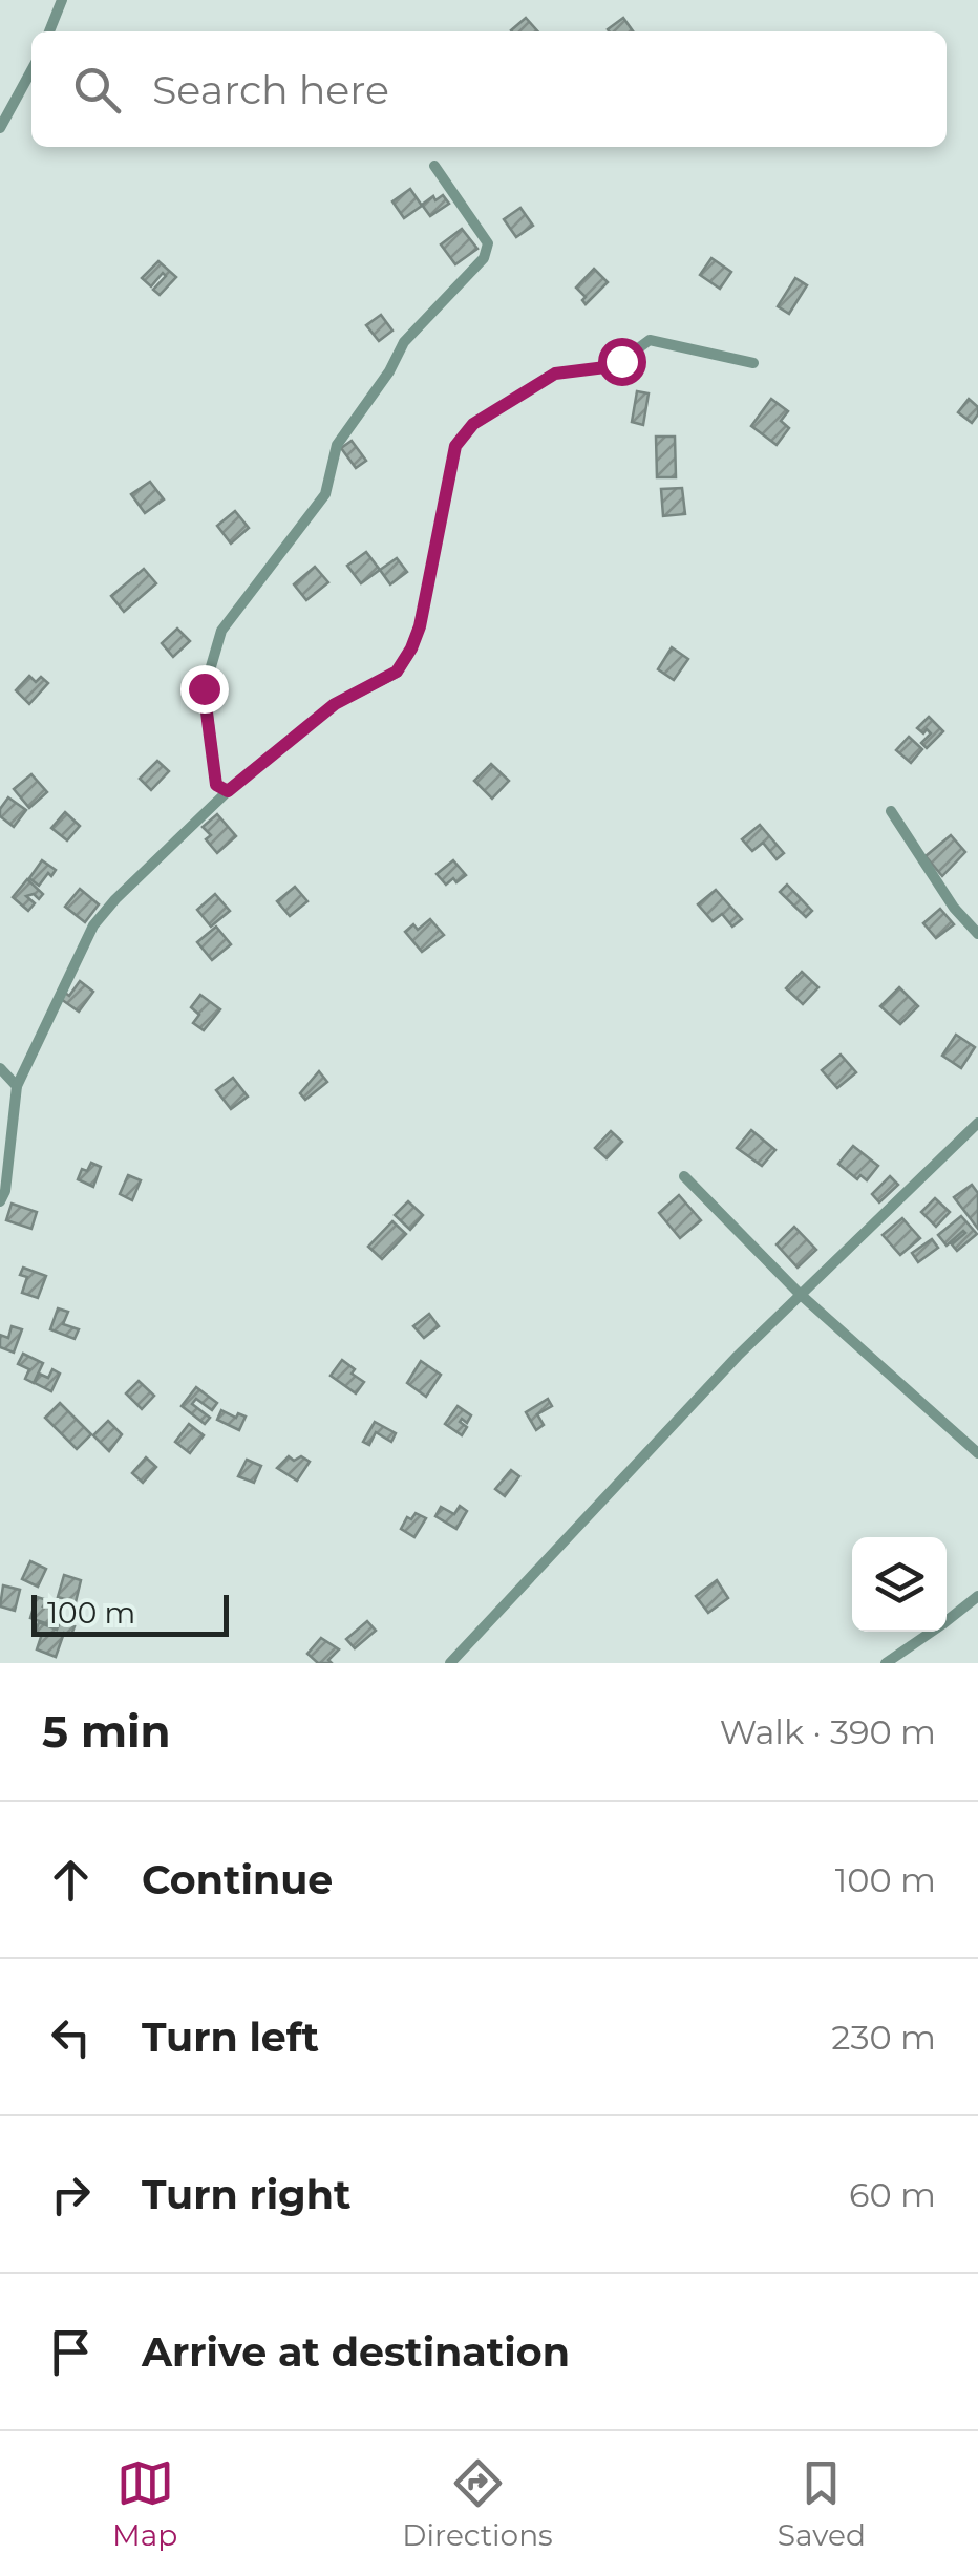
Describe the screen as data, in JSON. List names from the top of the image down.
{
  "scale_bar": "100 m",
  "page": {
    "search": "Search here",
    "scale": "100 m",
    "heading": ["5 min", "Walk · 390 m"],
    "list": [
      ["Continue", "100 m"],
      ["Turn left", "230 m"],
      ["Turn right", "60 m"],
      "Arrive at destination"
    ],
    "nav": ["Map", "Directions", "Saved"]
  }
}
